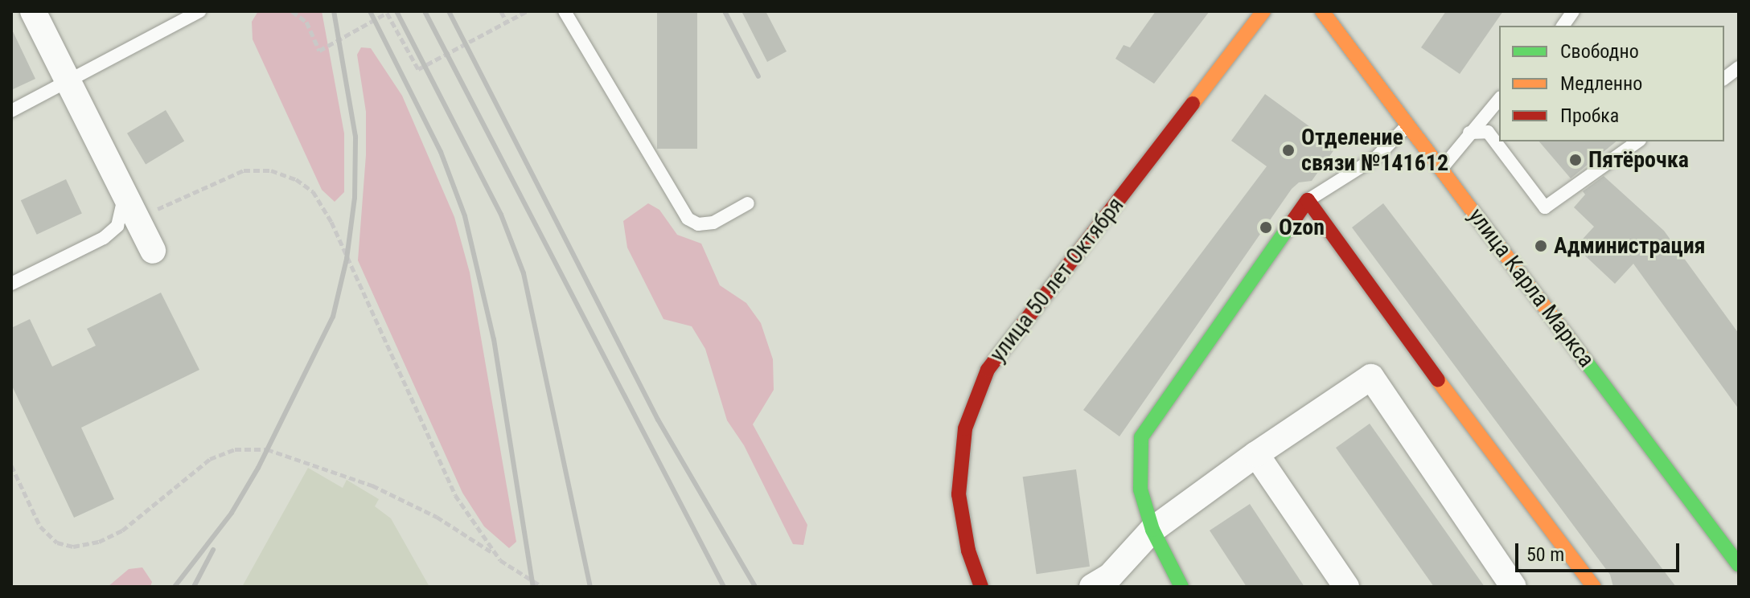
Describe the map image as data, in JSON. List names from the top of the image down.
{
  "streets": {
    "street": ["улица 50 лет Октября", "улица Карла Маркса"]
  },
  "places": [
    "Отделение связи №141612",
    "Пятёрочка",
    "Ozon",
    "Администрация"
  ],
  "legend": ["Свободно", "Медленно", "Пробка"],
  "scale_bar": "50 m"
}
